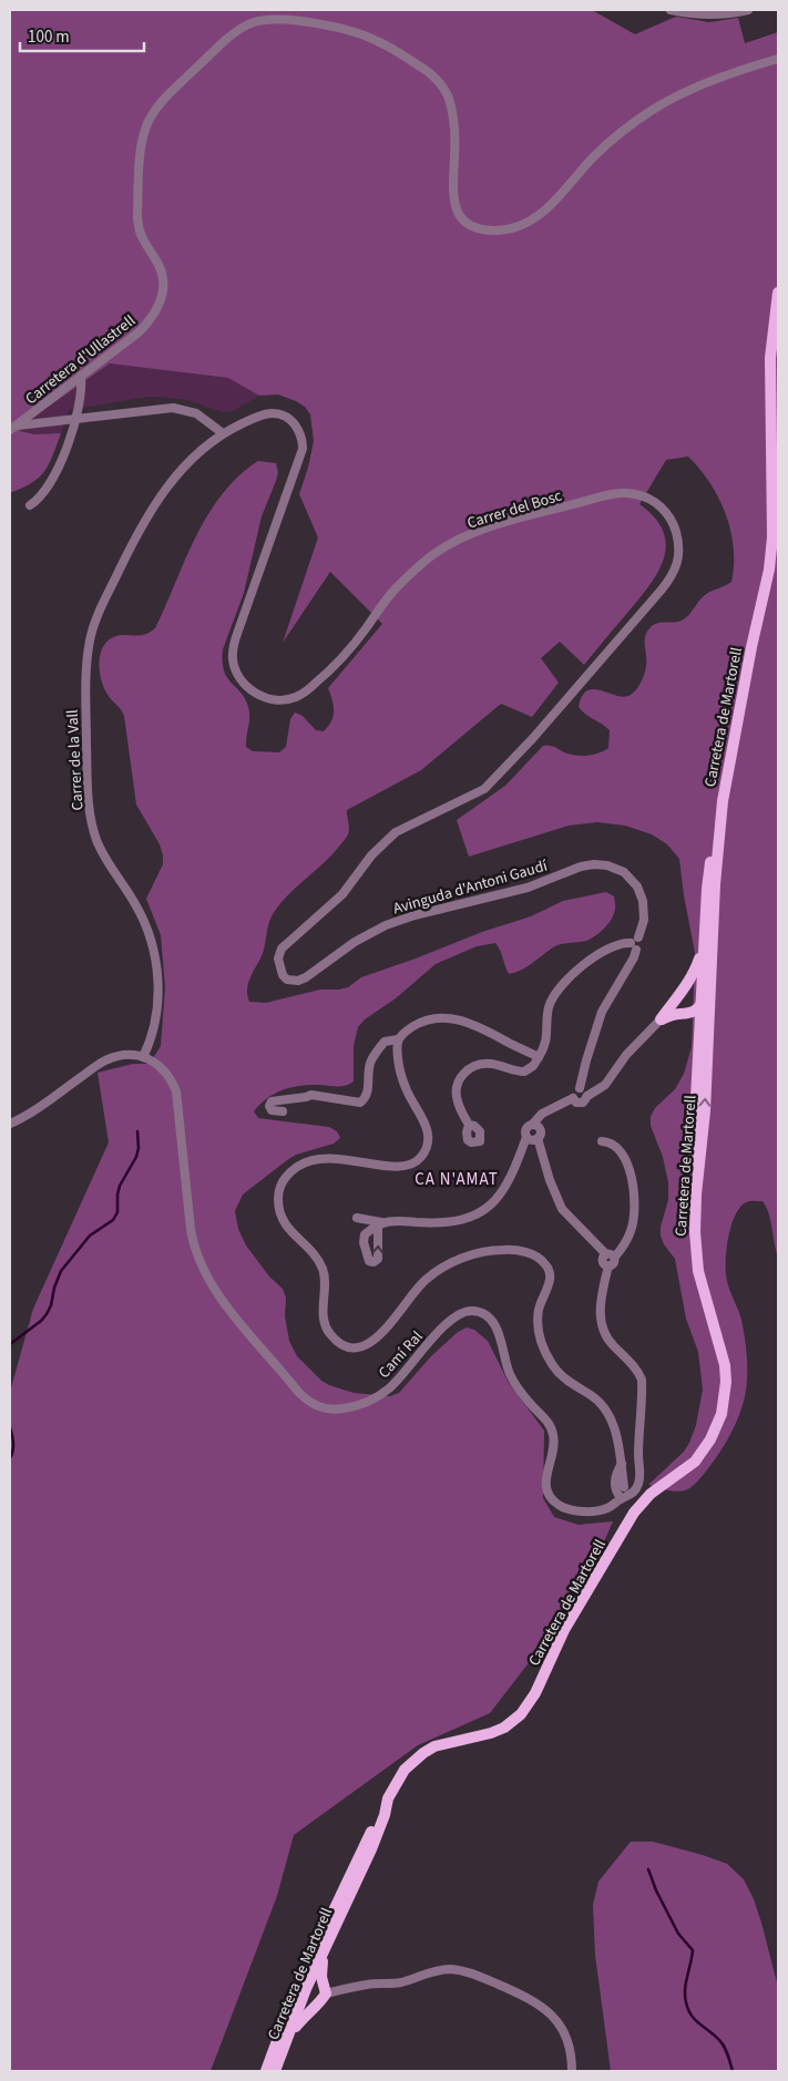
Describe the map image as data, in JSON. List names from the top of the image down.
{
  "streets": {
    "main road": ["Carretera de Martorell"],
    "street": [
      "Carretera d'Ullastrell",
      "Carrer del Bosc",
      "Carrer de la Vall",
      "Avinguda d'Antoni Gaudí",
      "Camí Ral"
    ]
  },
  "crossings": [
    ["Carrer del Bosc", "Carrer de la Vall"],
    ["Carrer del Bosc", "Avinguda d'Antoni Gaudí"],
    ["Carrer de la Vall", "Camí Ral"]
  ],
  "districts": ["CA N'AMAT"],
  "scale_bar": "100 m"
}
